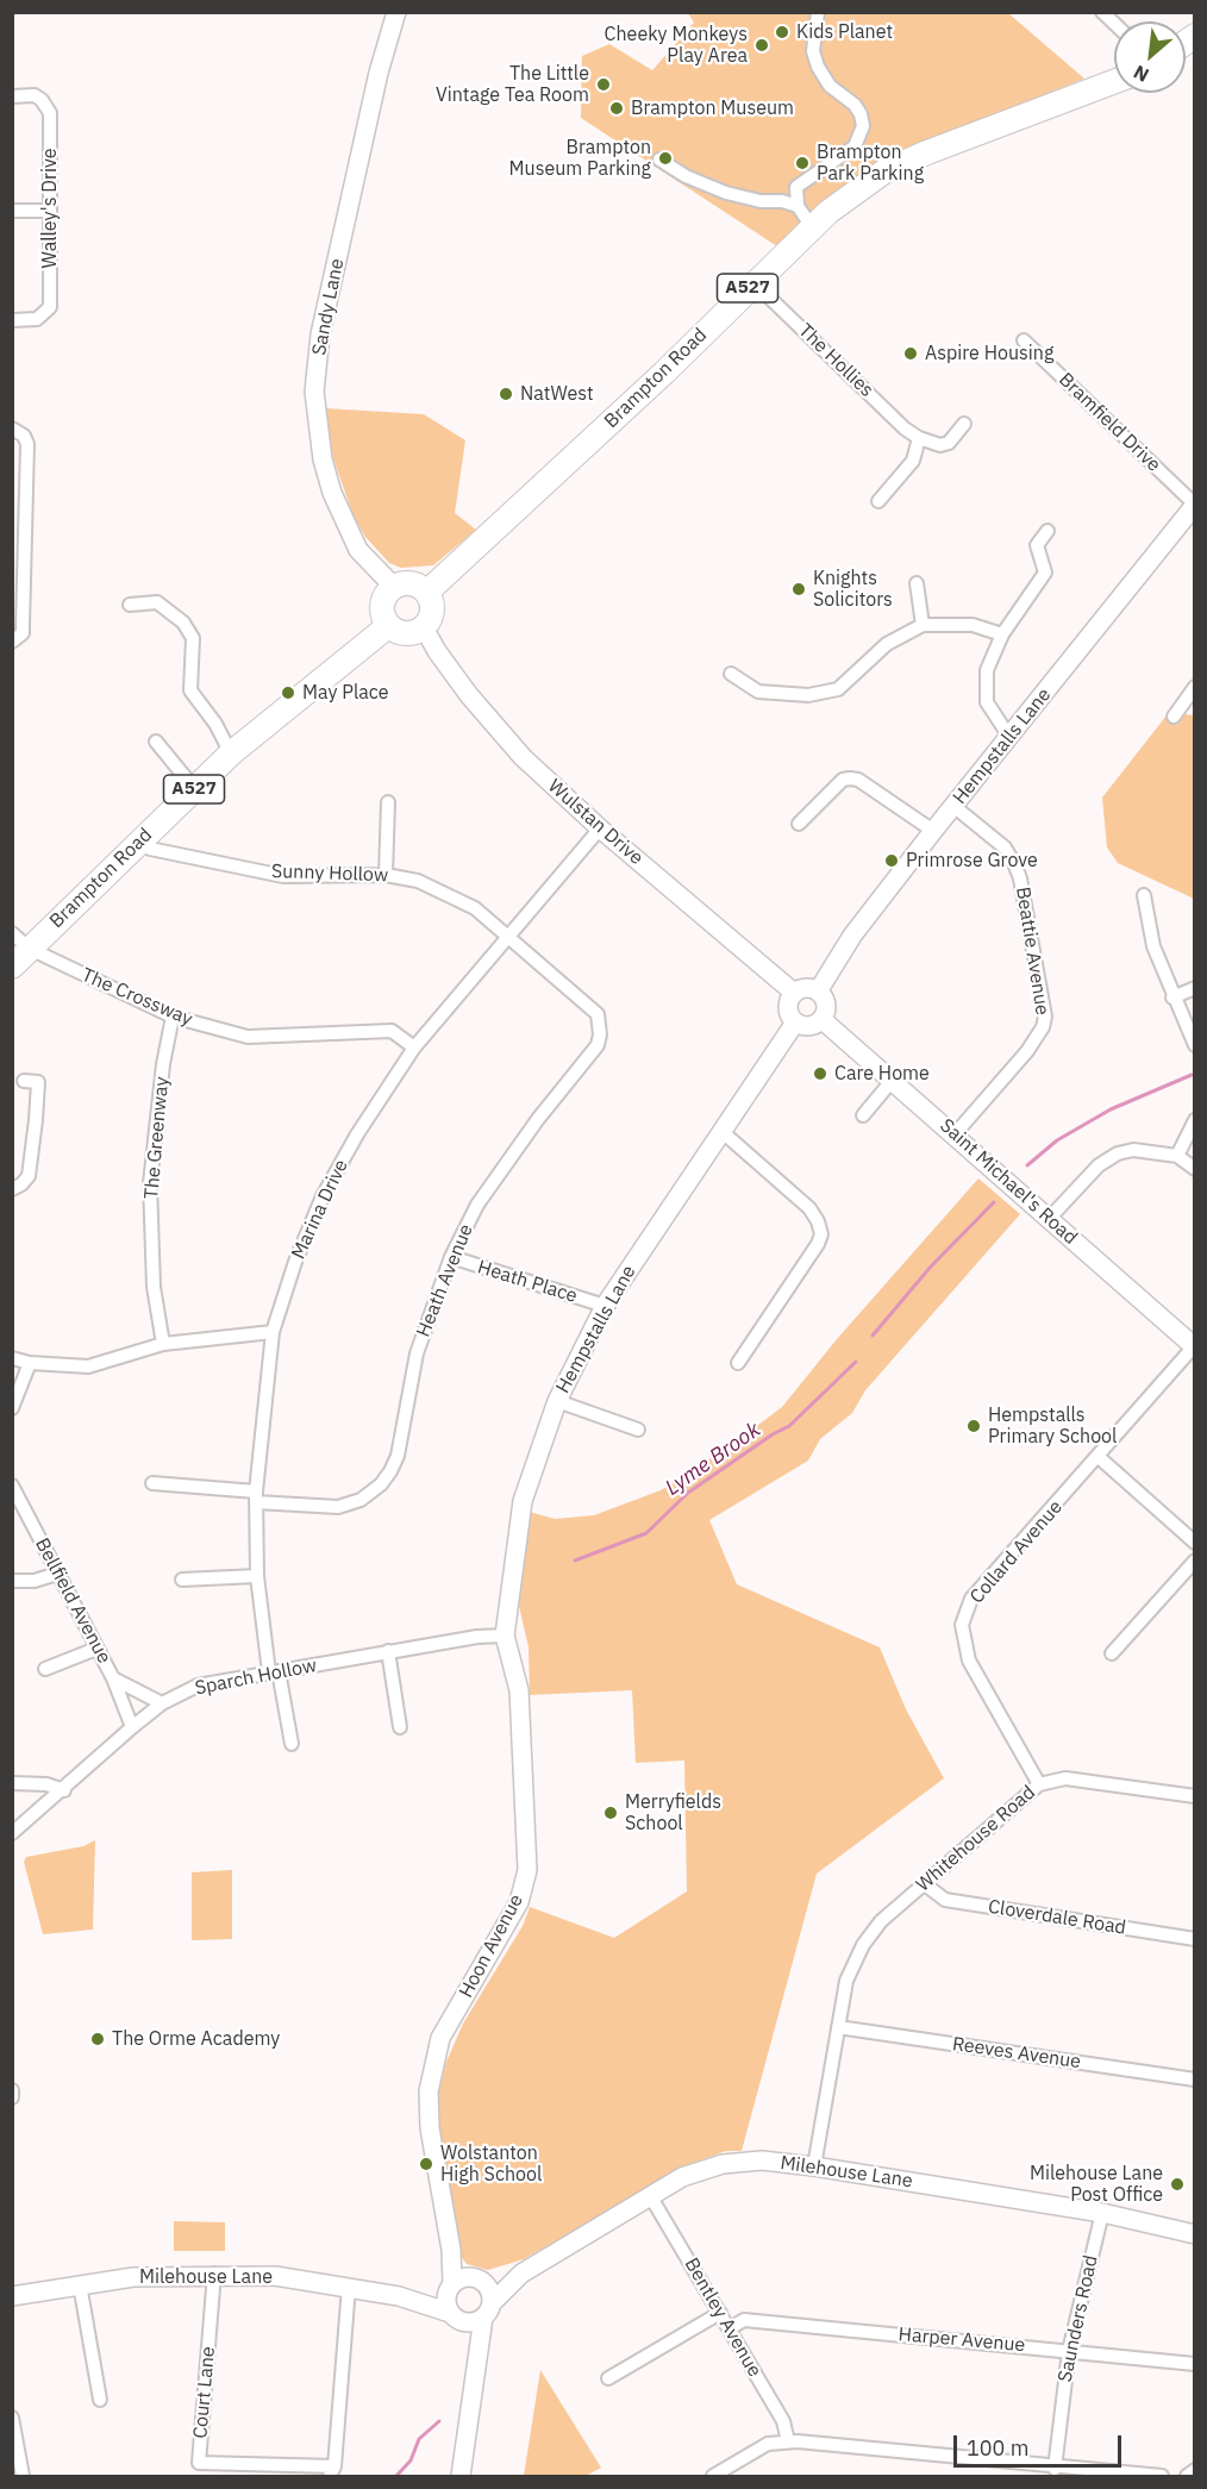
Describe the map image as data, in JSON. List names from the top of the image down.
{
  "streets": {
    "highway": ["A527", "Brampton Road"],
    "street": [
      "Walley's Drive",
      "Sandy Lane",
      "The Hollies",
      "Bramfield Drive",
      "Hempstalls Lane",
      "Wulstan Drive",
      "Sunny Hollow",
      "Beattie Avenue",
      "The Crossway",
      "The Greenway",
      "Saint Michael's Road",
      "Marina Drive",
      "Heath Avenue",
      "Heath Place",
      "Collard Avenue",
      "Bellfield Avenue",
      "Sparch Hollow",
      "Whitehouse Road",
      "Cloverdale Road",
      "Hoon Avenue",
      "Reeves Avenue",
      "Milehouse Lane",
      "Bentley Avenue",
      "Saunders Road",
      "Harper Avenue",
      "Court Lane"
    ]
  },
  "crossings": [
    ["Sandy Lane", "Brampton Road"],
    ["Sandy Lane", "Wulstan Drive"],
    ["The Hollies", "Brampton Road"],
    ["Brampton Road", "Wulstan Drive"],
    ["Brampton Road", "Sunny Hollow"],
    ["Brampton Road", "The Crossway"],
    ["Bramfield Drive", "Hempstalls Lane"],
    ["Hempstalls Lane", "Wulstan Drive"],
    ["Hempstalls Lane", "Beattie Avenue"],
    ["Hempstalls Lane", "Saint Michael's Road"],
    ["Hempstalls Lane", "Heath Place"],
    ["Hempstalls Lane", "Sparch Hollow"],
    ["Hempstalls Lane", "Hoon Avenue"],
    ["Wulstan Drive", "Saint Michael's Road"],
    ["Wulstan Drive", "Marina Drive"],
    ["Sunny Hollow", "Marina Drive"],
    ["Sunny Hollow", "Heath Avenue"],
    ["Beattie Avenue", "Saint Michael's Road"],
    ["The Crossway", "The Greenway"],
    ["The Crossway", "Marina Drive"],
    ["Saint Michael's Road", "Collard Avenue"],
    ["Marina Drive", "Heath Avenue"],
    ["Marina Drive", "Sparch Hollow"],
    ["Heath Avenue", "Heath Place"],
    ["Collard Avenue", "Whitehouse Road"],
    ["Bellfield Avenue", "Sparch Hollow"],
    ["Sparch Hollow", "Hoon Avenue"],
    ["Whitehouse Road", "Cloverdale Road"],
    ["Whitehouse Road", "Reeves Avenue"],
    ["Whitehouse Road", "Milehouse Lane"],
    ["Hoon Avenue", "Milehouse Lane"],
    ["Milehouse Lane", "Bentley Avenue"],
    ["Milehouse Lane", "Saunders Road"],
    ["Milehouse Lane", "Court Lane"],
    ["Bentley Avenue", "Harper Avenue"],
    ["Saunders Road", "Harper Avenue"]
  ],
  "water": ["Lyme Brook"],
  "places": [
    "Kids Planet",
    "Cheeky Monkeys Play Area",
    "The Little Vintage Tea Room",
    "Brampton Museum",
    "Brampton Museum Parking",
    "Brampton Park Parking",
    "Aspire Housing",
    "NatWest",
    "Knights Solicitors",
    "May Place",
    "Primrose Grove",
    "Care Home",
    "Hempstalls Primary School",
    "Merryfields School",
    "The Orme Academy",
    "Wolstanton High School",
    "Milehouse Lane Post Office"
  ],
  "scale_bar": "100 m",
  "north": "bottom left"
}
